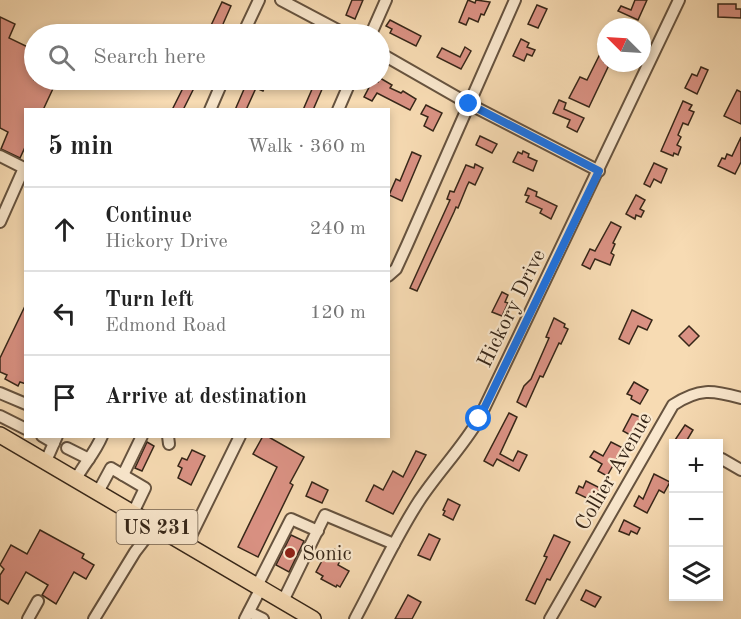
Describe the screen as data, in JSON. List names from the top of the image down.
{
  "streets": {
    "highway": ["US 231"],
    "street": ["Hickory Drive", "Collier Avenue"]
  },
  "places": ["Sonic"],
  "north": "top left",
  "page": {
    "search": "Search here",
    "heading": ["5 min", "Walk · 360 m"],
    "list": [
      ["Continue", "Hickory Drive", "240 m"],
      ["Turn left", "Edmond Road", "120 m"],
      "Arrive at destination"
    ],
    "map_buttons": ["+", "−"]
  }
}
